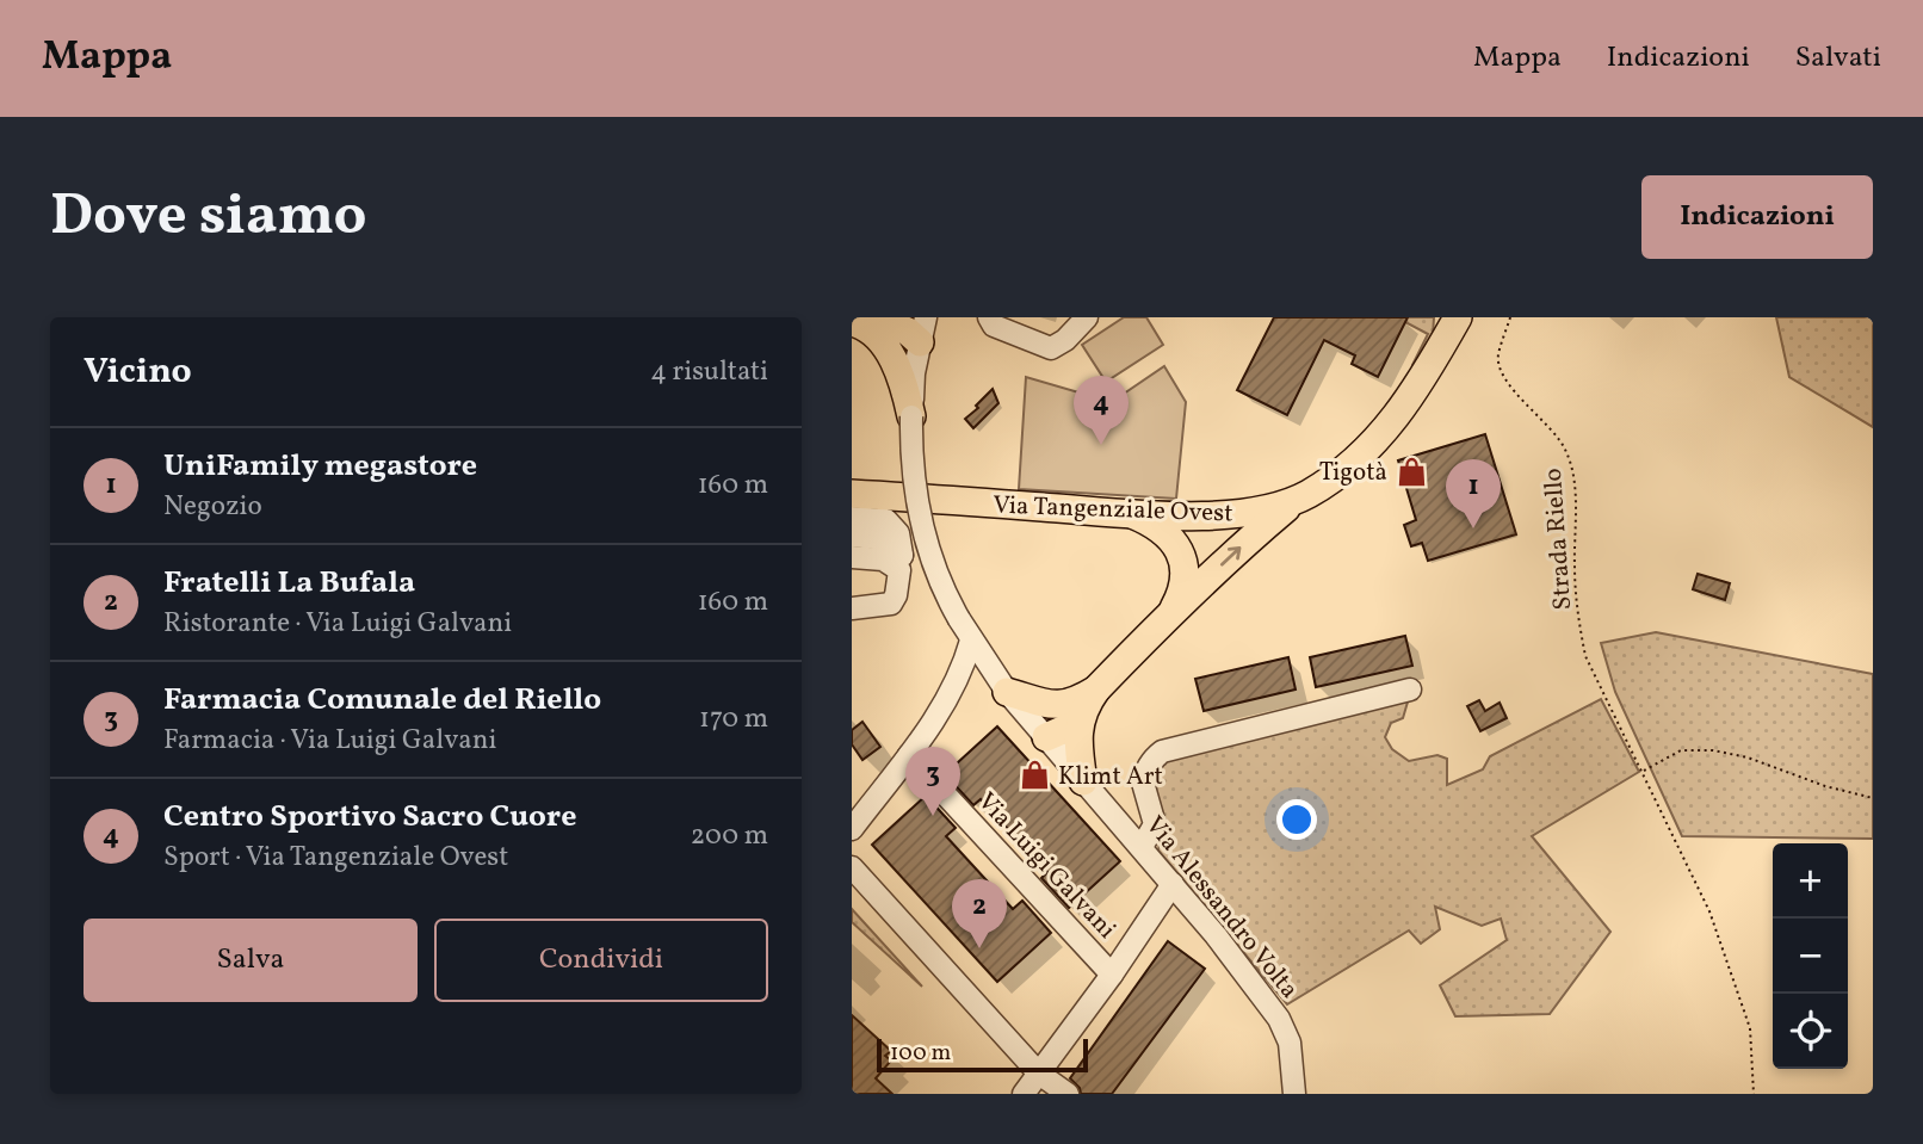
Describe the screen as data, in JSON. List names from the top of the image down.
{
  "streets": {
    "main road": ["Via Tangenziale Ovest"],
    "street": ["Via Luigi Galvani", "Via Alessandro Volta"],
    "path": ["Strada Riello"]
  },
  "places": {
    "shop": ["Tigotà", "Klimt Art"]
  },
  "scale_bar": "100 m",
  "page": {
    "header": "Mappa",
    "nav": ["Mappa", "Indicazioni", "Salvati"],
    "buttons": [
      "Indicazioni",
      ["Salva", "Condividi"]
    ],
    "title": "Dove siamo",
    "heading": ["Vicino", "4 risultati"],
    "pins": [
      "4",
      "1",
      "3",
      "2"
    ],
    "list": [
      {
        "mark": "1",
        "name": "UniFamily megastore",
        "note": "Negozio",
        "value": "160 m"
      },
      {
        "mark": "2",
        "name": "Fratelli La Bufala",
        "note": "Ristorante · Via Luigi Galvani",
        "value": "160 m"
      },
      {
        "mark": "3",
        "name": "Farmacia Comunale del Riello",
        "note": "Farmacia · Via Luigi Galvani",
        "value": "170 m"
      },
      {
        "mark": "4",
        "name": "Centro Sportivo Sacro Cuore",
        "note": "Sport · Via Tangenziale Ovest",
        "value": "200 m"
      }
    ],
    "map_buttons": ["+", "−"],
    "scale": "100 m"
  }
}
